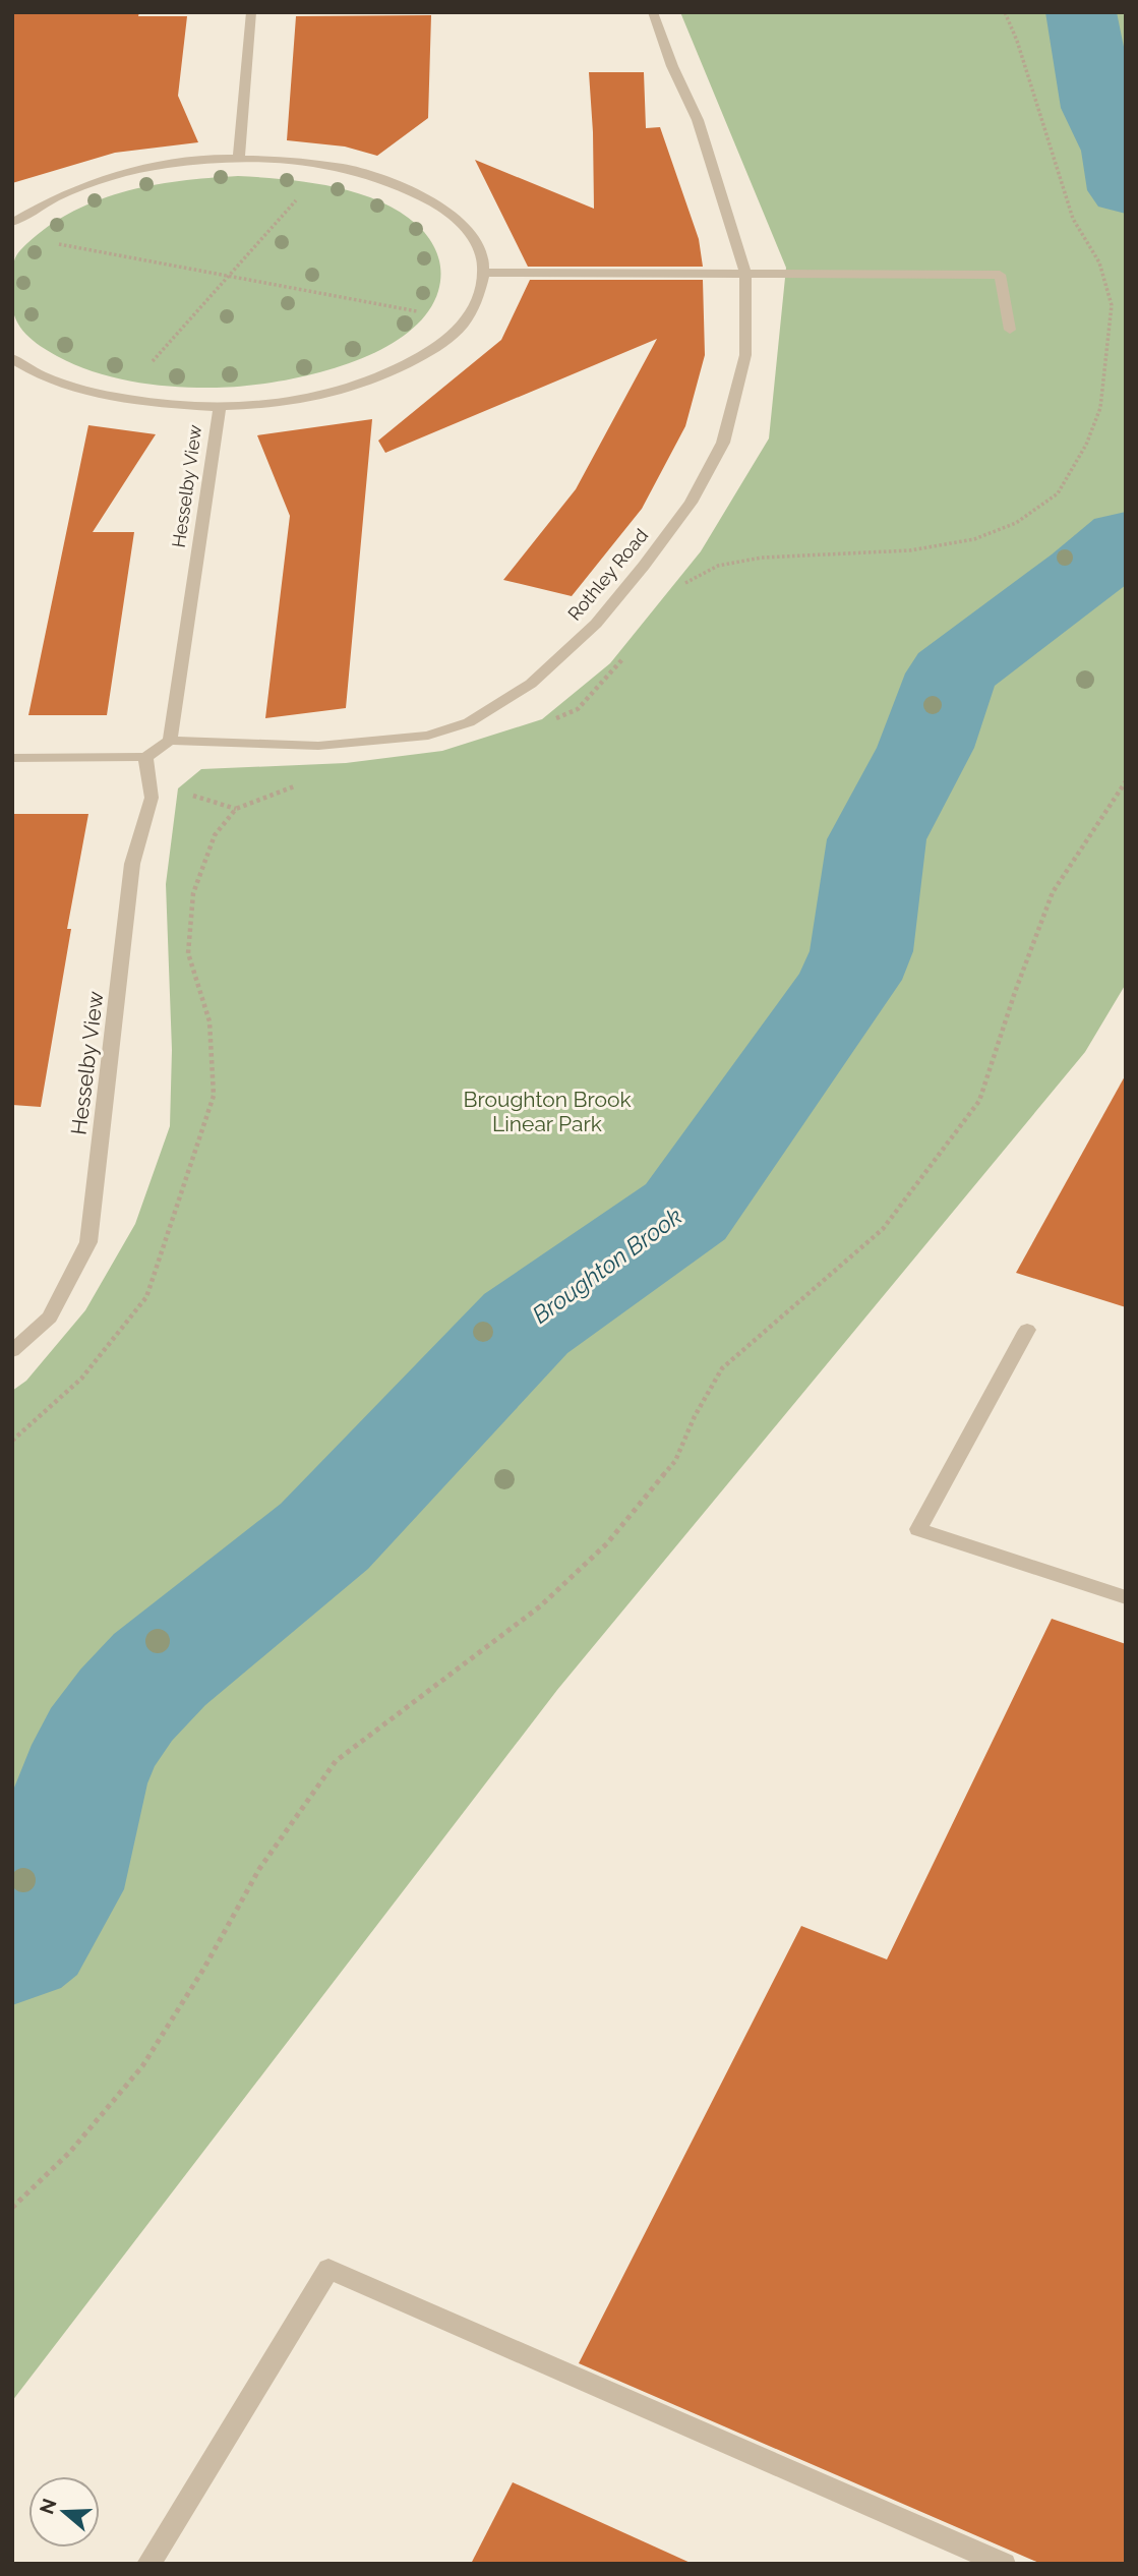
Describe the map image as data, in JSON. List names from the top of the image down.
{
  "streets": {
    "street": ["Hesselby View", "Rothley Road"]
  },
  "crossings": [
    ["Hesselby View", "Rothley Road"]
  ],
  "water": ["Broughton Brook"],
  "parks": ["Broughton Brook Linear Park"],
  "north": "left"
}
